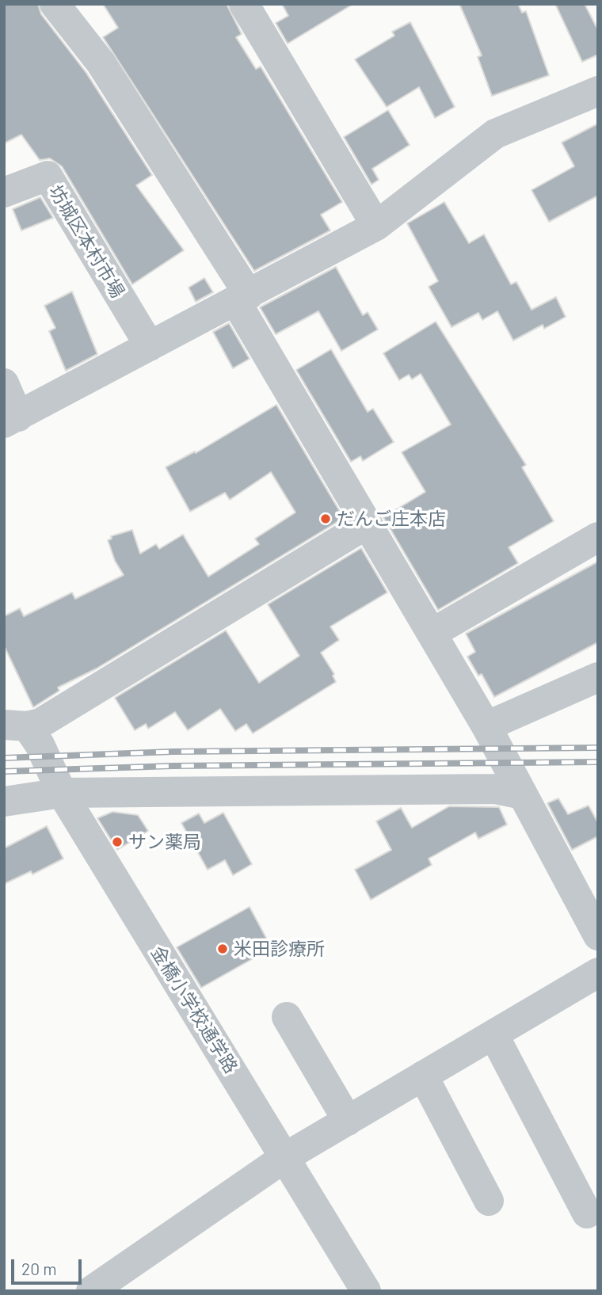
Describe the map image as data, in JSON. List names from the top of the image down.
{
  "streets": {
    "street": ["坊城区本村市場", "金橋小学校通学路"]
  },
  "places": ["だんご庄本店", "サン薬局", "米田診療所"],
  "scale_bar": "20 m"
}
